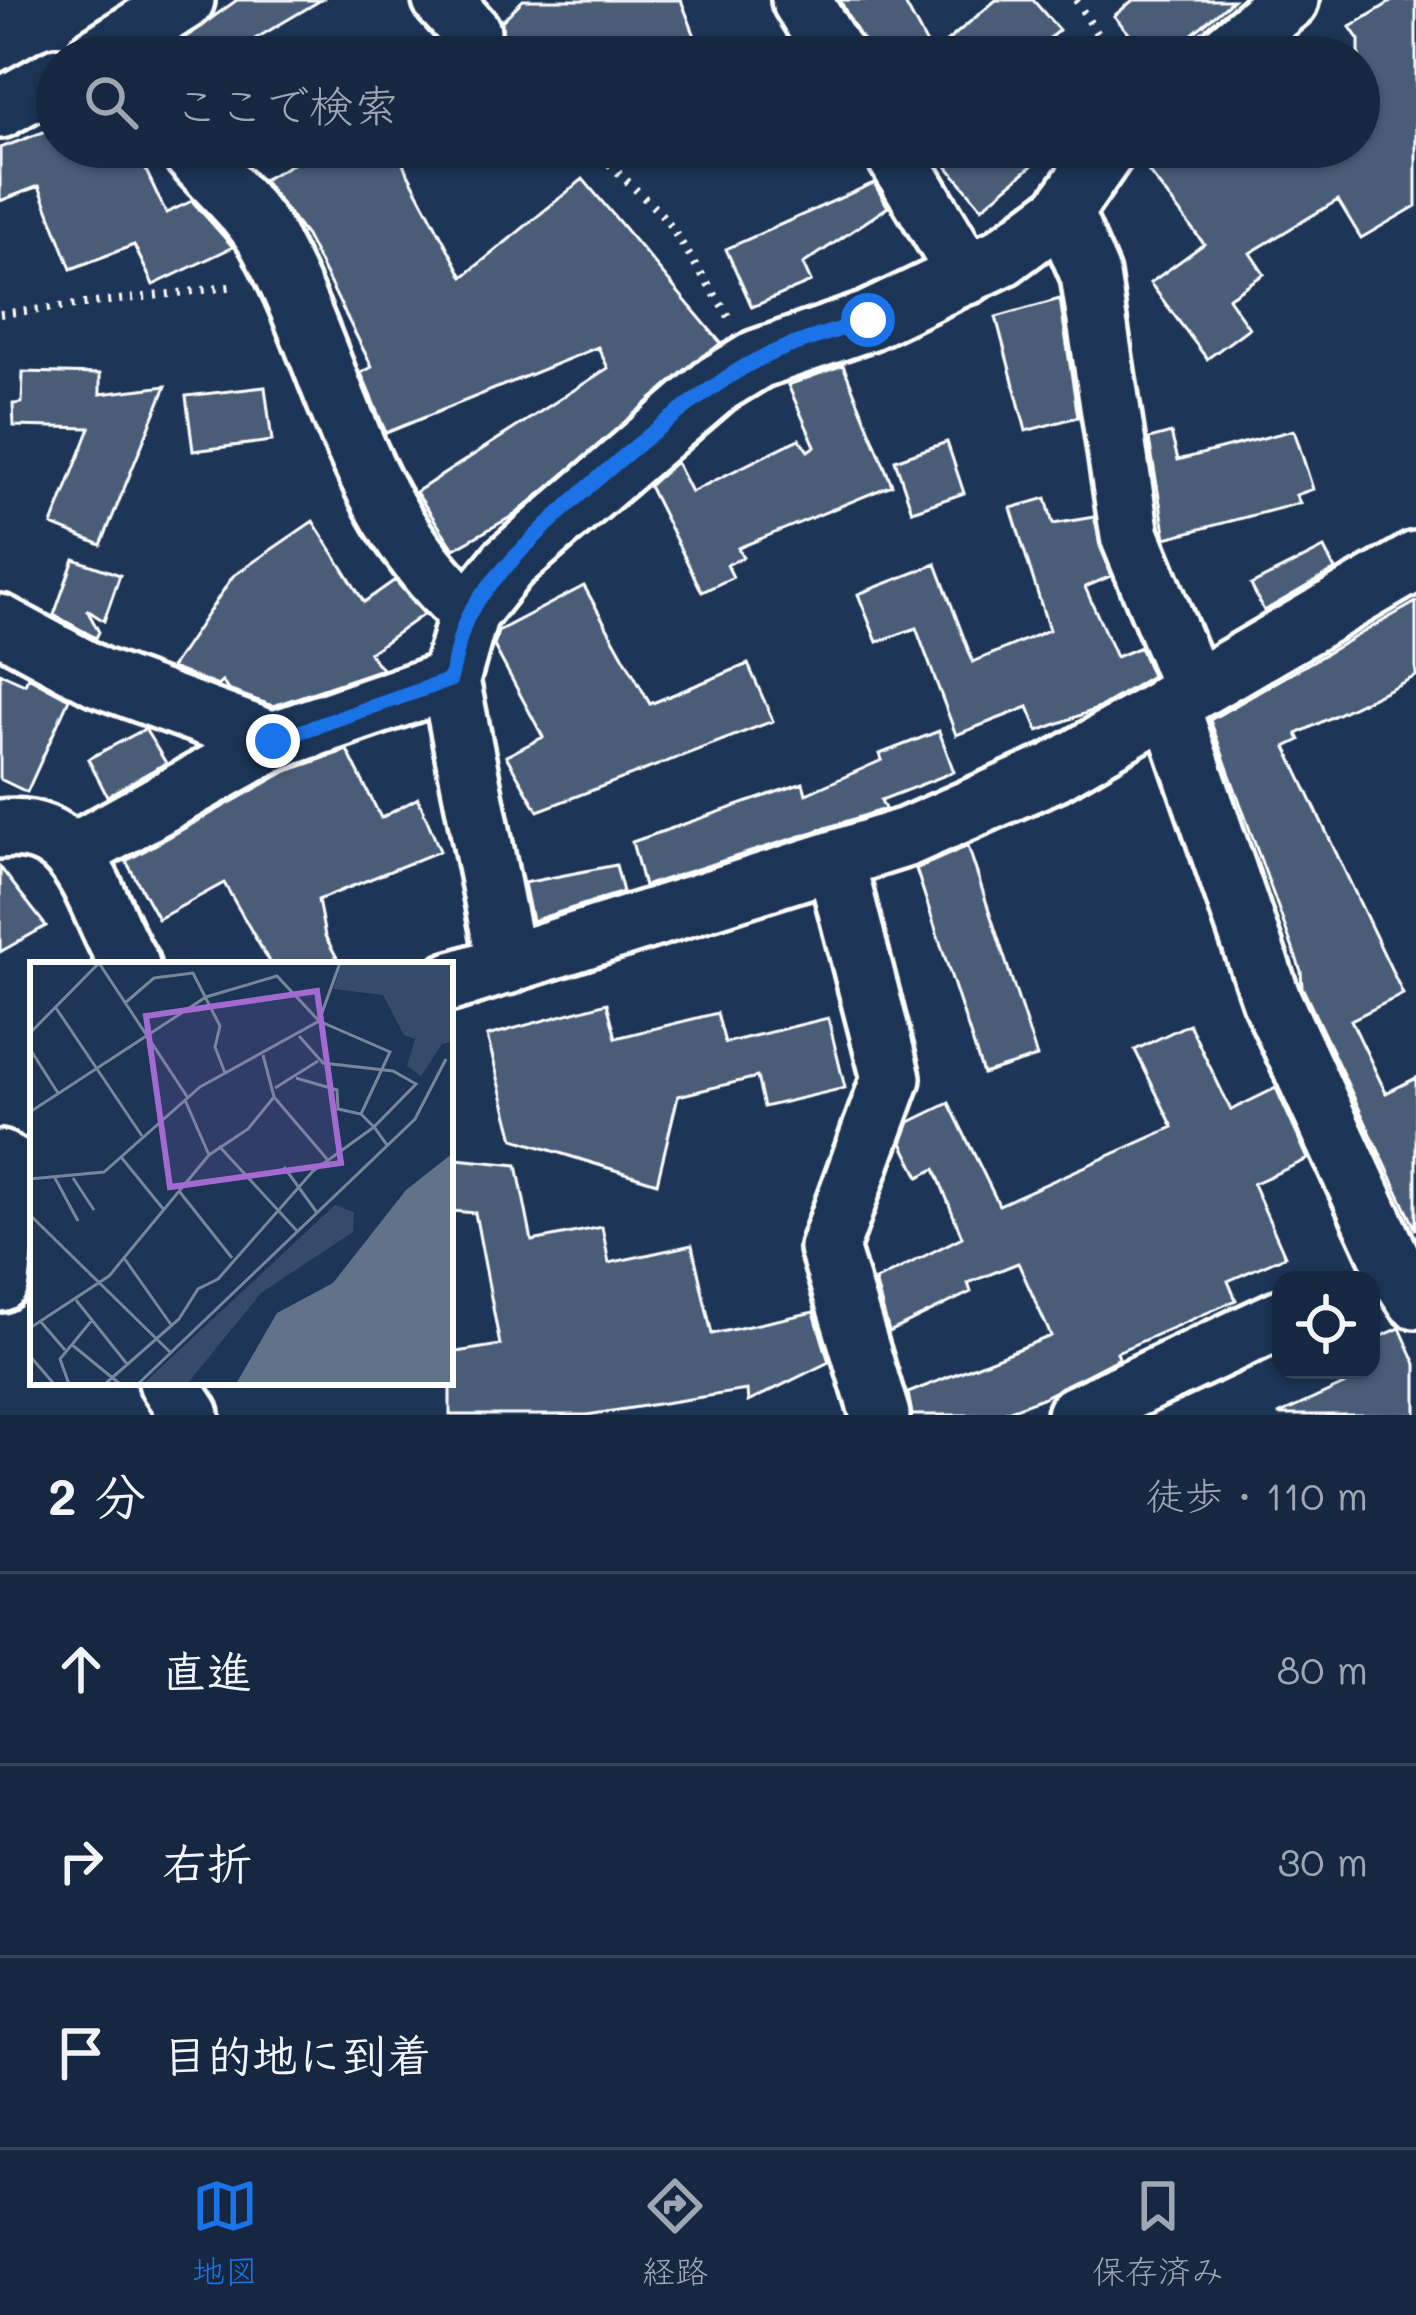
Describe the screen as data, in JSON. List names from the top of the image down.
{
  "page": {
    "search": "ここで検索",
    "heading": ["2 分", "徒歩 · 110 m"],
    "list": [
      ["直進", "80 m"],
      ["右折", "30 m"],
      "目的地に到着"
    ],
    "nav": ["地図", "経路", "保存済み"]
  }
}
